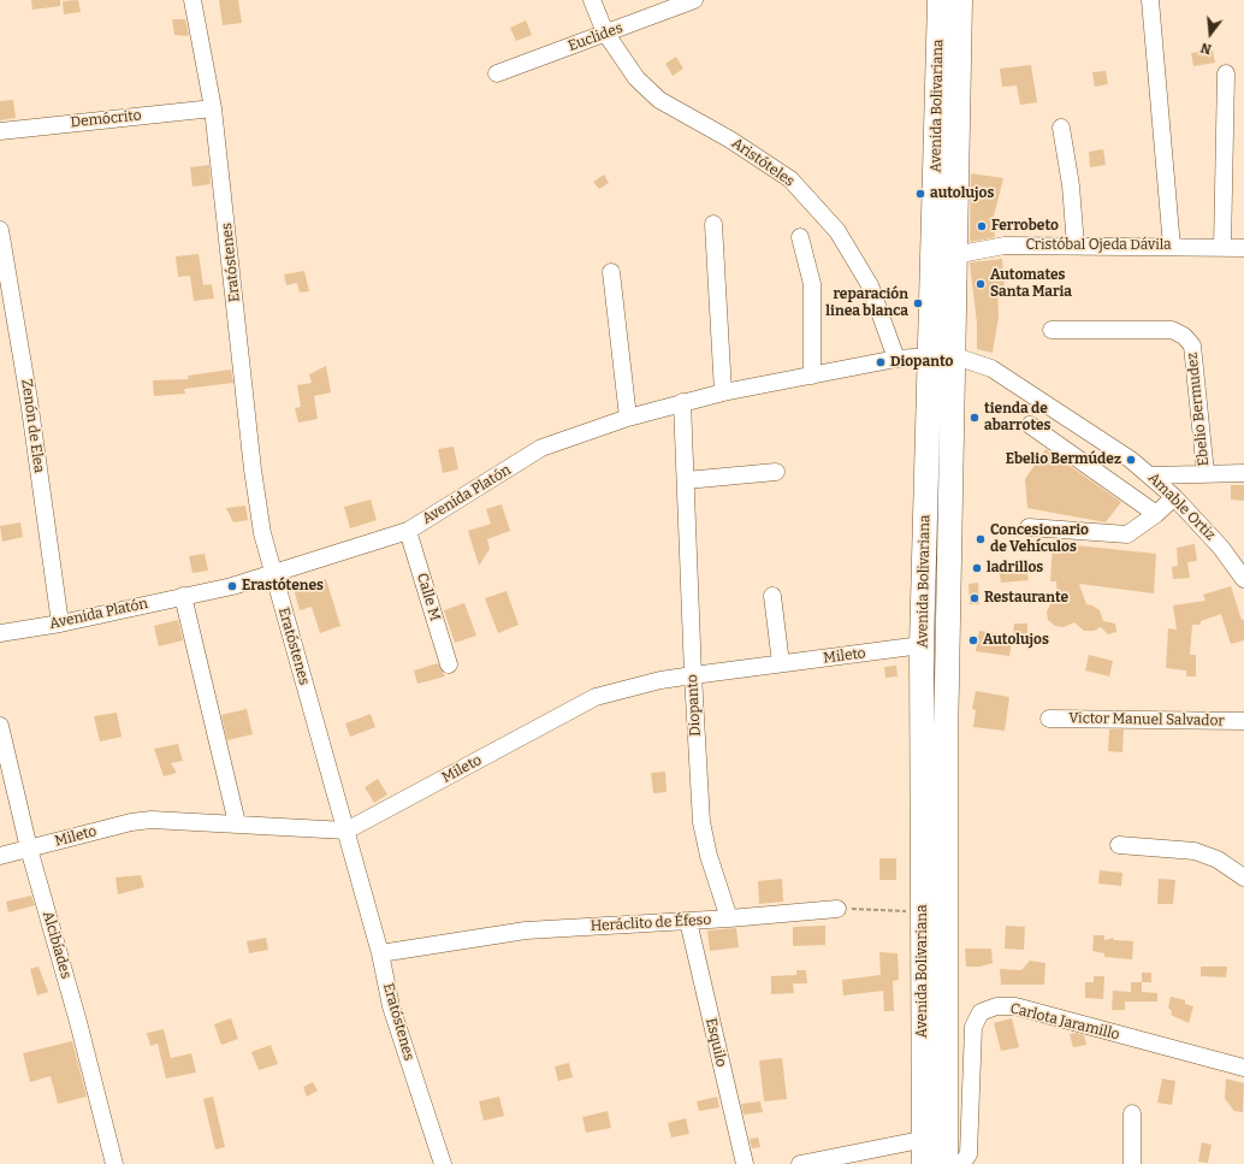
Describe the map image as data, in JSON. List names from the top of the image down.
{
  "streets": {
    "highway": ["Avenida Bolivariana"],
    "street": [
      "Euclides",
      "Demócrito",
      "Aristóteles",
      "Cristóbal Ojeda Dávila",
      "Eratóstenes",
      "Ebelio Bermudez",
      "Zenón de Elea",
      "Avenida Platón",
      "Amable Ortiz",
      "Calle M",
      "Mileto",
      "Diopanto",
      "Victor Manuel Salvador",
      "Heráclito de Éfeso",
      "Alcibíades",
      "Carlota Jaramillo",
      "Esquilo"
    ]
  },
  "crossings": [
    ["Euclides", "Aristóteles"],
    ["Avenida Bolivariana", "Cristóbal Ojeda Dávila"],
    ["Avenida Bolivariana", "Avenida Platón"],
    ["Avenida Bolivariana", "Amable Ortiz"],
    ["Avenida Bolivariana", "Mileto"],
    ["Demócrito", "Eratóstenes"],
    ["Aristóteles", "Avenida Platón"],
    ["Eratóstenes", "Avenida Platón"],
    ["Eratóstenes", "Mileto"],
    ["Eratóstenes", "Heráclito de Éfeso"],
    ["Zenón de Elea", "Avenida Platón"],
    ["Avenida Platón", "Amable Ortiz"],
    ["Avenida Platón", "Calle M"],
    ["Avenida Platón", "Diopanto"],
    ["Mileto", "Diopanto"],
    ["Mileto", "Alcibíades"],
    ["Diopanto", "Heráclito de Éfeso"],
    ["Heráclito de Éfeso", "Esquilo"]
  ],
  "places": [
    "autolujos",
    "Ferrobeto",
    "Automates Santa Maria",
    "reparación linea blanca",
    "Diopanto",
    "tienda de abarrotes",
    "Ebelio Bermúdez",
    "Concesionario de Vehículos",
    "ladrillos",
    "Erastótenes",
    "Restaurante",
    "Autolujos"
  ],
  "north": "bottom"
}
